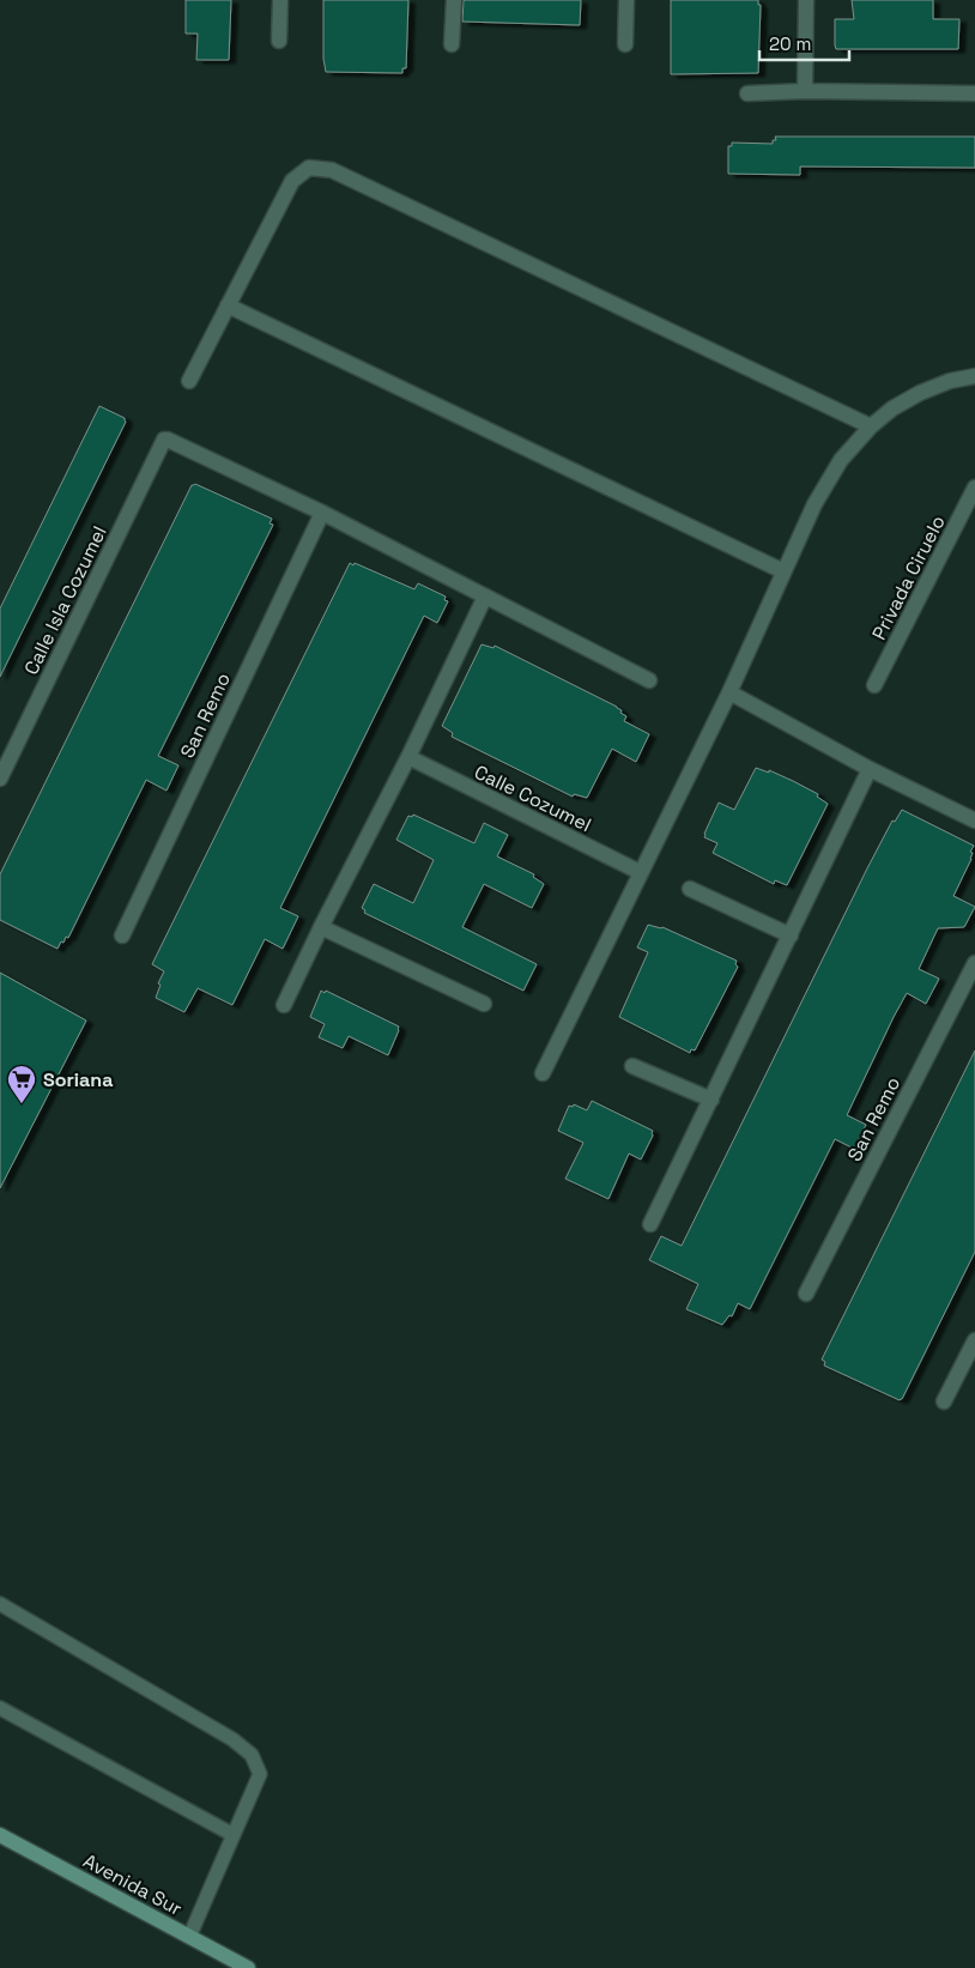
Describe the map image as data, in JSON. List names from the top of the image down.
{
  "streets": {
    "street": [
      "Privada Ciruelo",
      "Calle Isla Cozumel",
      "San Remo",
      "Calle Cozumel",
      "Avenida Sur"
    ]
  },
  "crossings": [
    ["Calle Isla Cozumel", "San Remo"]
  ],
  "places": {
    "supermarket": ["Soriana"]
  },
  "scale_bar": "20 m"
}
